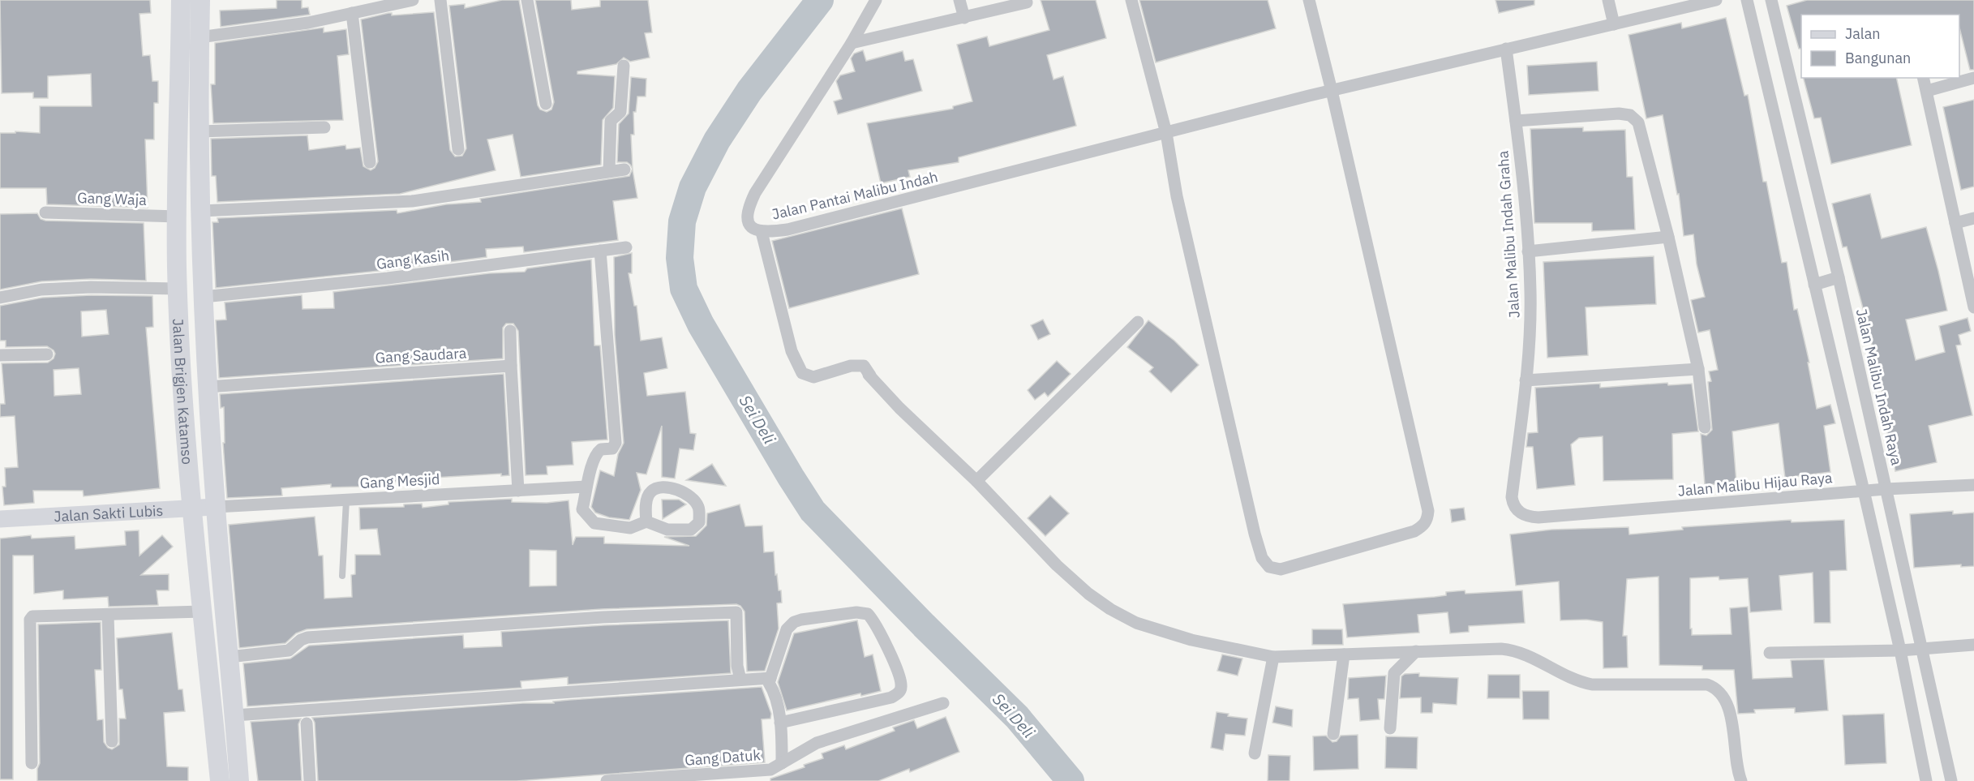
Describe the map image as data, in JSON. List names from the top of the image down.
{
  "streets": {
    "main road": ["Jalan Brigjen Katamso"],
    "street": [
      "Jalan Pantai Malibu Indah",
      "Gang Waja",
      "Jalan Malibu Indah Graha",
      "Gang Kasih",
      "Gang Saudara",
      "Jalan Malibu Indah Raya",
      "Gang Mesjid",
      "Jalan Malibu Hijau Raya",
      "Jalan Sakti Lubis",
      "Gang Datuk"
    ]
  },
  "crossings": [
    ["Jalan Pantai Malibu Indah", "Jalan Malibu Indah Graha"],
    ["Gang Waja", "Jalan Brigjen Katamso"],
    ["Jalan Malibu Indah Graha", "Jalan Malibu Hijau Raya"],
    ["Gang Kasih", "Jalan Brigjen Katamso"],
    ["Gang Saudara", "Jalan Brigjen Katamso"],
    ["Jalan Malibu Indah Raya", "Jalan Malibu Hijau Raya"],
    ["Jalan Brigjen Katamso", "Gang Mesjid"],
    ["Jalan Brigjen Katamso", "Jalan Sakti Lubis"],
    ["Gang Mesjid", "Jalan Sakti Lubis"]
  ],
  "water": ["Sei Deli"],
  "legend": ["Jalan", "Bangunan"]
}
